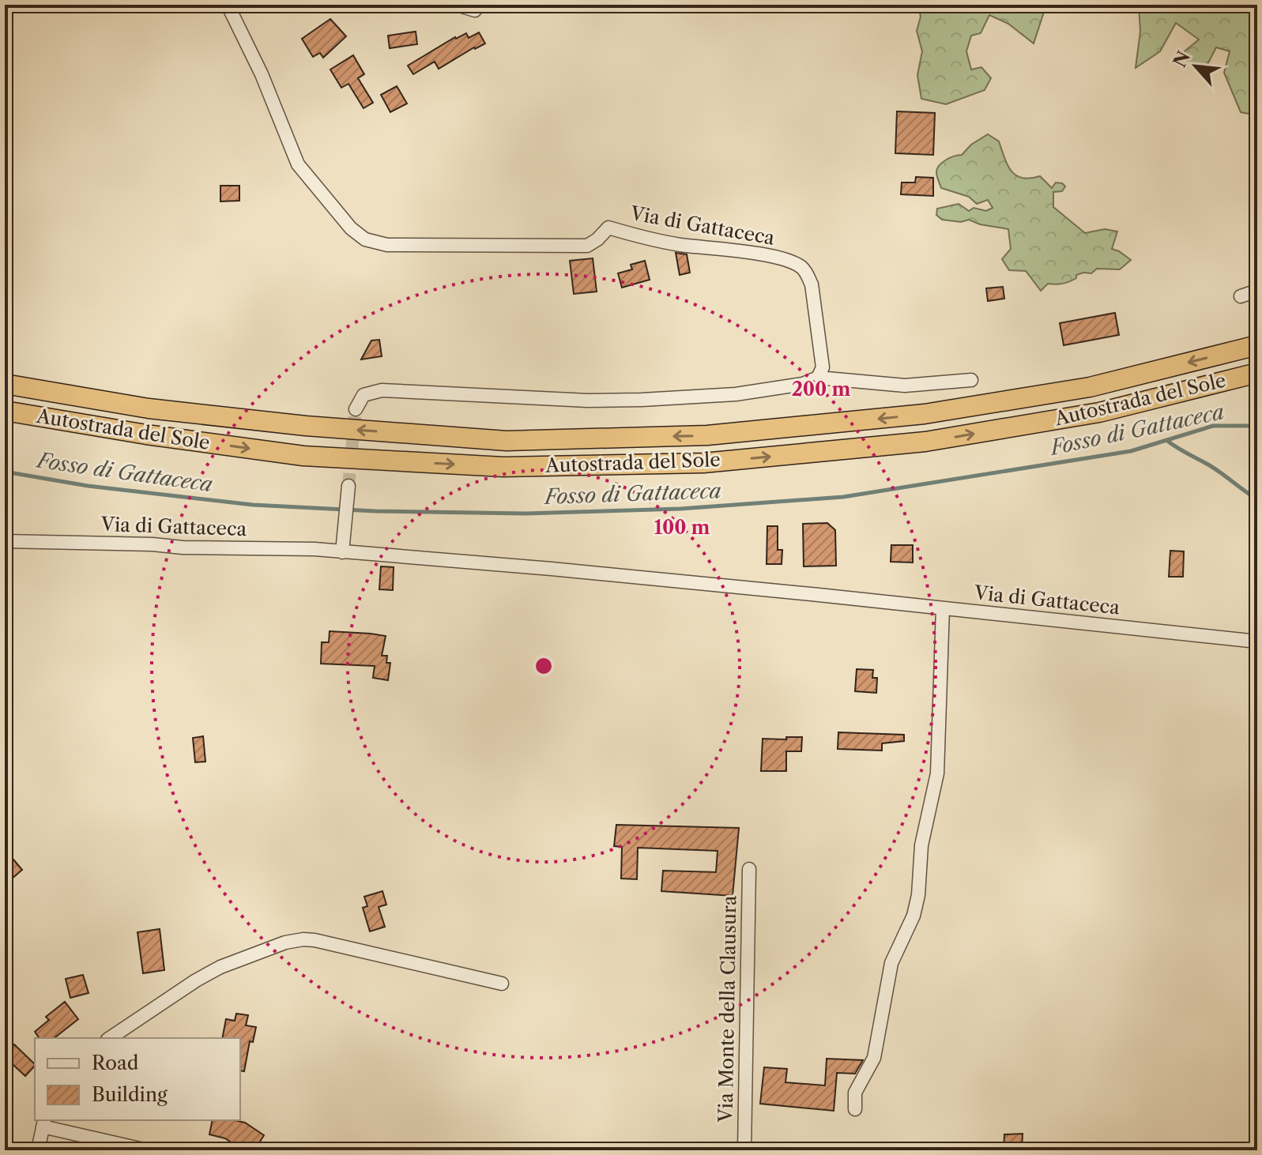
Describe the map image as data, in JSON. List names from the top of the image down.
{
  "streets": {
    "highway": ["Autostrada del Sole"],
    "street": ["Via di Gattaceca", "Via Monte della Clausura"]
  },
  "water": ["Fosso di Gattaceca"],
  "legend": ["Road", "Building"],
  "north": "top left",
  "rings": ["200 m", "100 m"]
}
